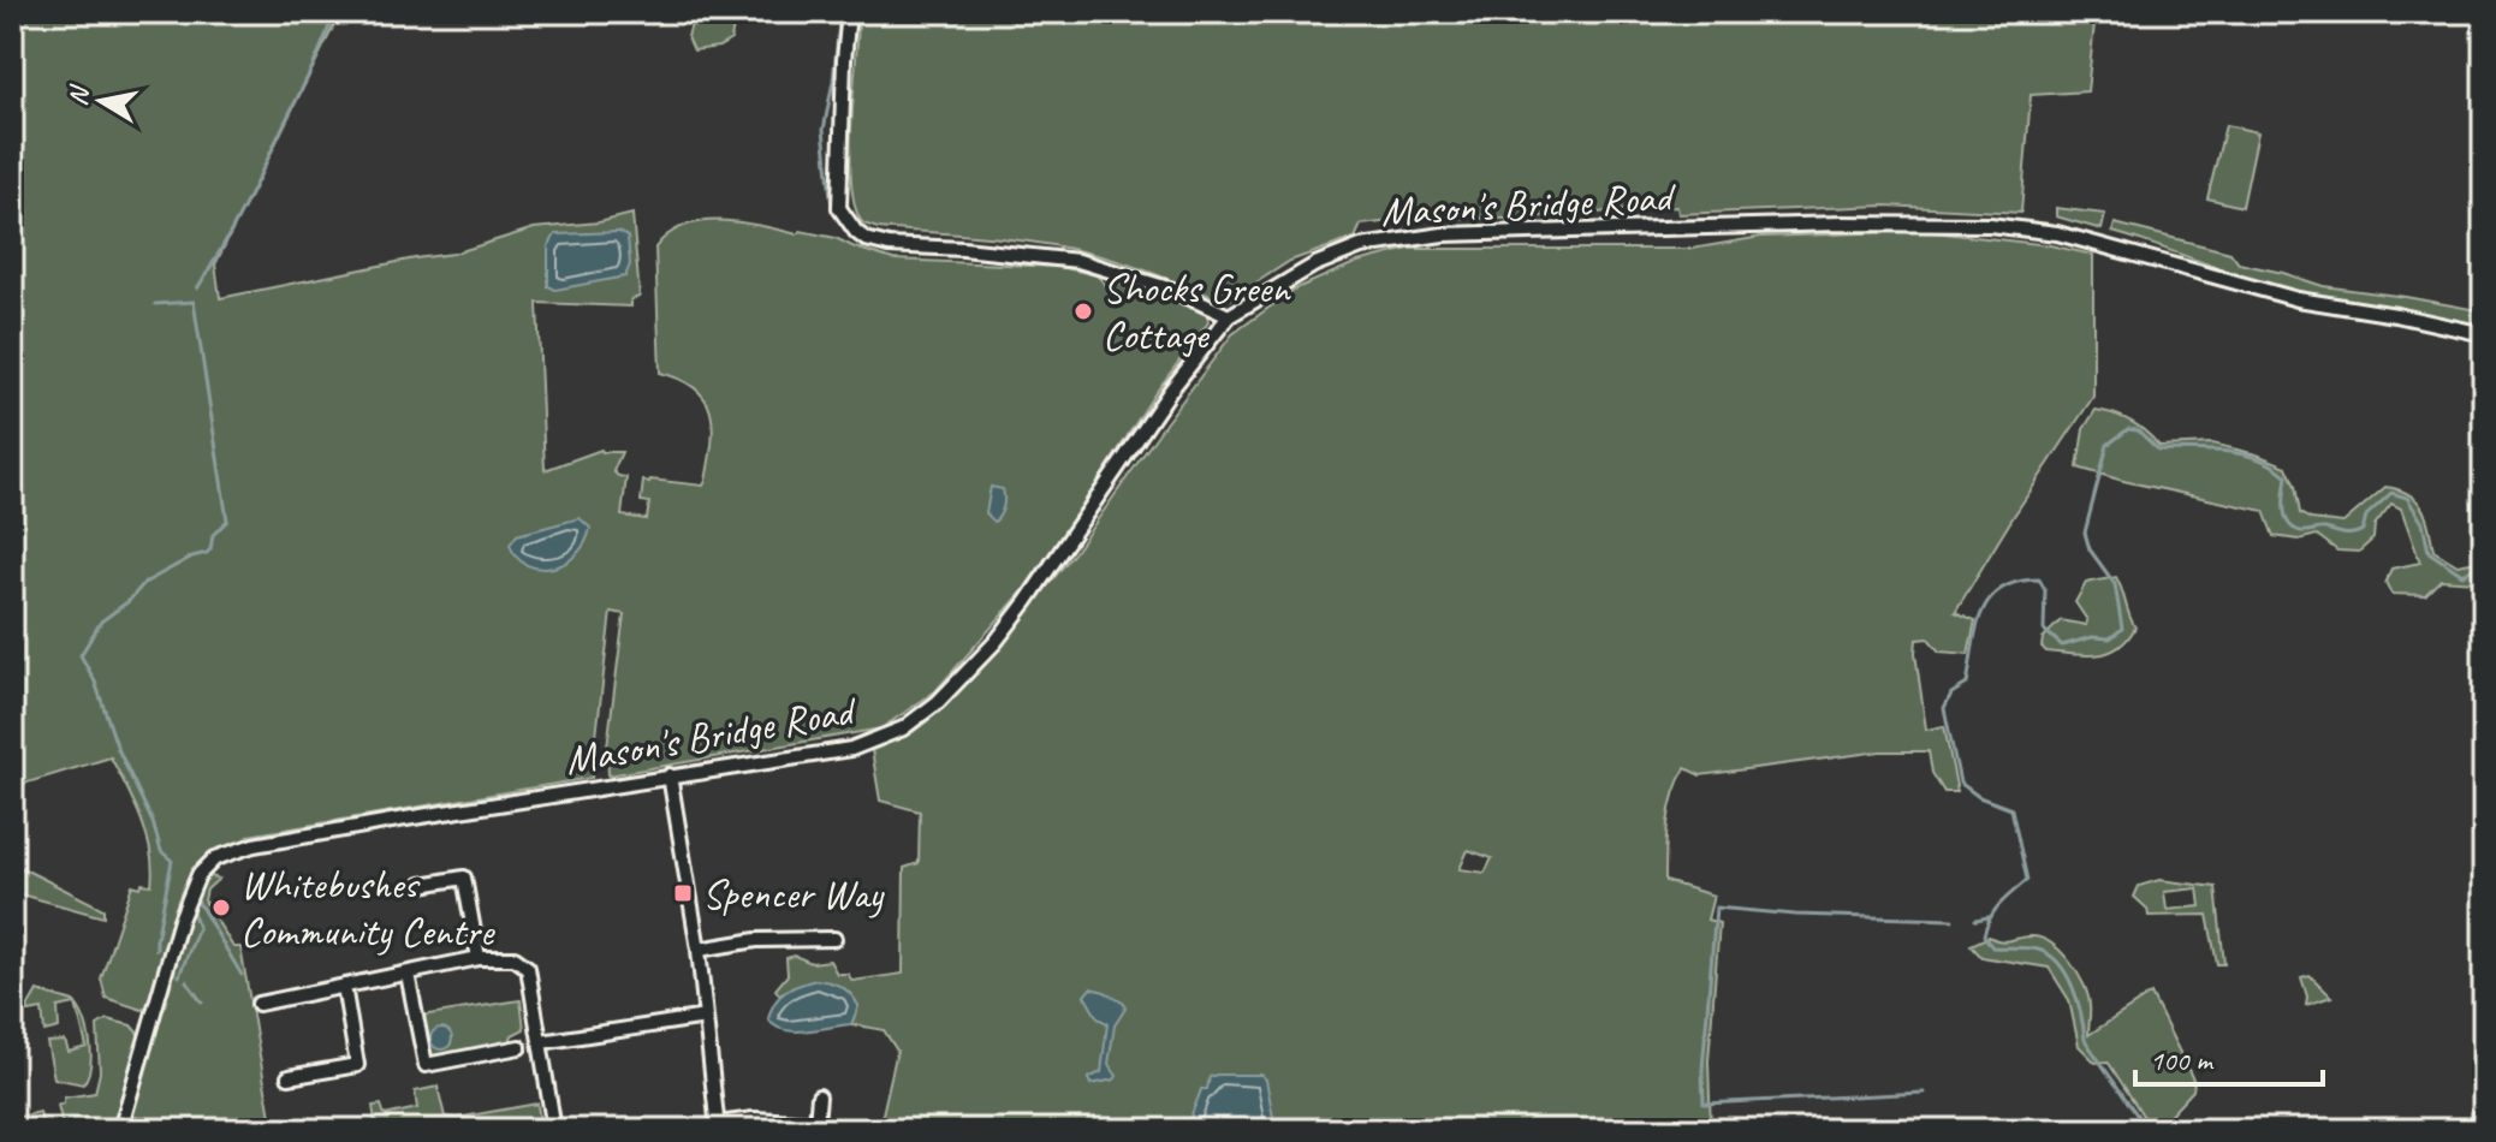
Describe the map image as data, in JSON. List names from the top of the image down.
{
  "streets": {
    "street": ["Mason's Bridge Road"]
  },
  "places": {
    "other": ["Shocks Green Cottage", "Whitebushes Community Centre"],
    "transit": ["Spencer Way"]
  },
  "scale_bar": "100 m",
  "north": "left"
}
